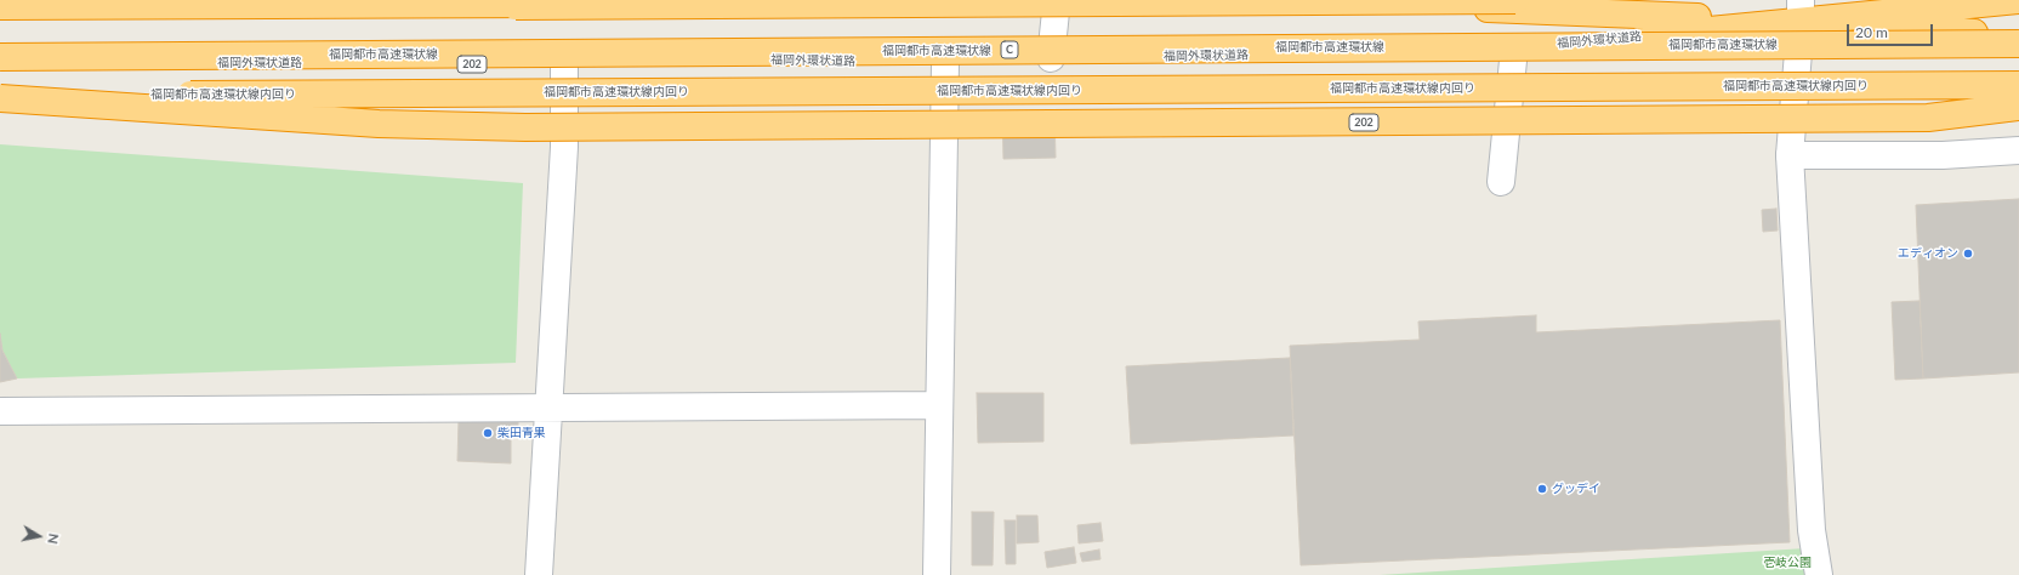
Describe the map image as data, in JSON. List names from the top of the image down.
{
  "streets": {
    "highway": [
      "福岡外環状道路",
      "福岡都市高速環状線",
      "C",
      "202",
      "福岡都市高速環状線内回り"
    ]
  },
  "crossings": [
    ["202", "福岡都市高速環状線内回り"]
  ],
  "parks": ["壱岐公園"],
  "places": ["エディオン", "柴田青果", "グッデイ"],
  "scale_bar": "20 m",
  "north": "right"
}
